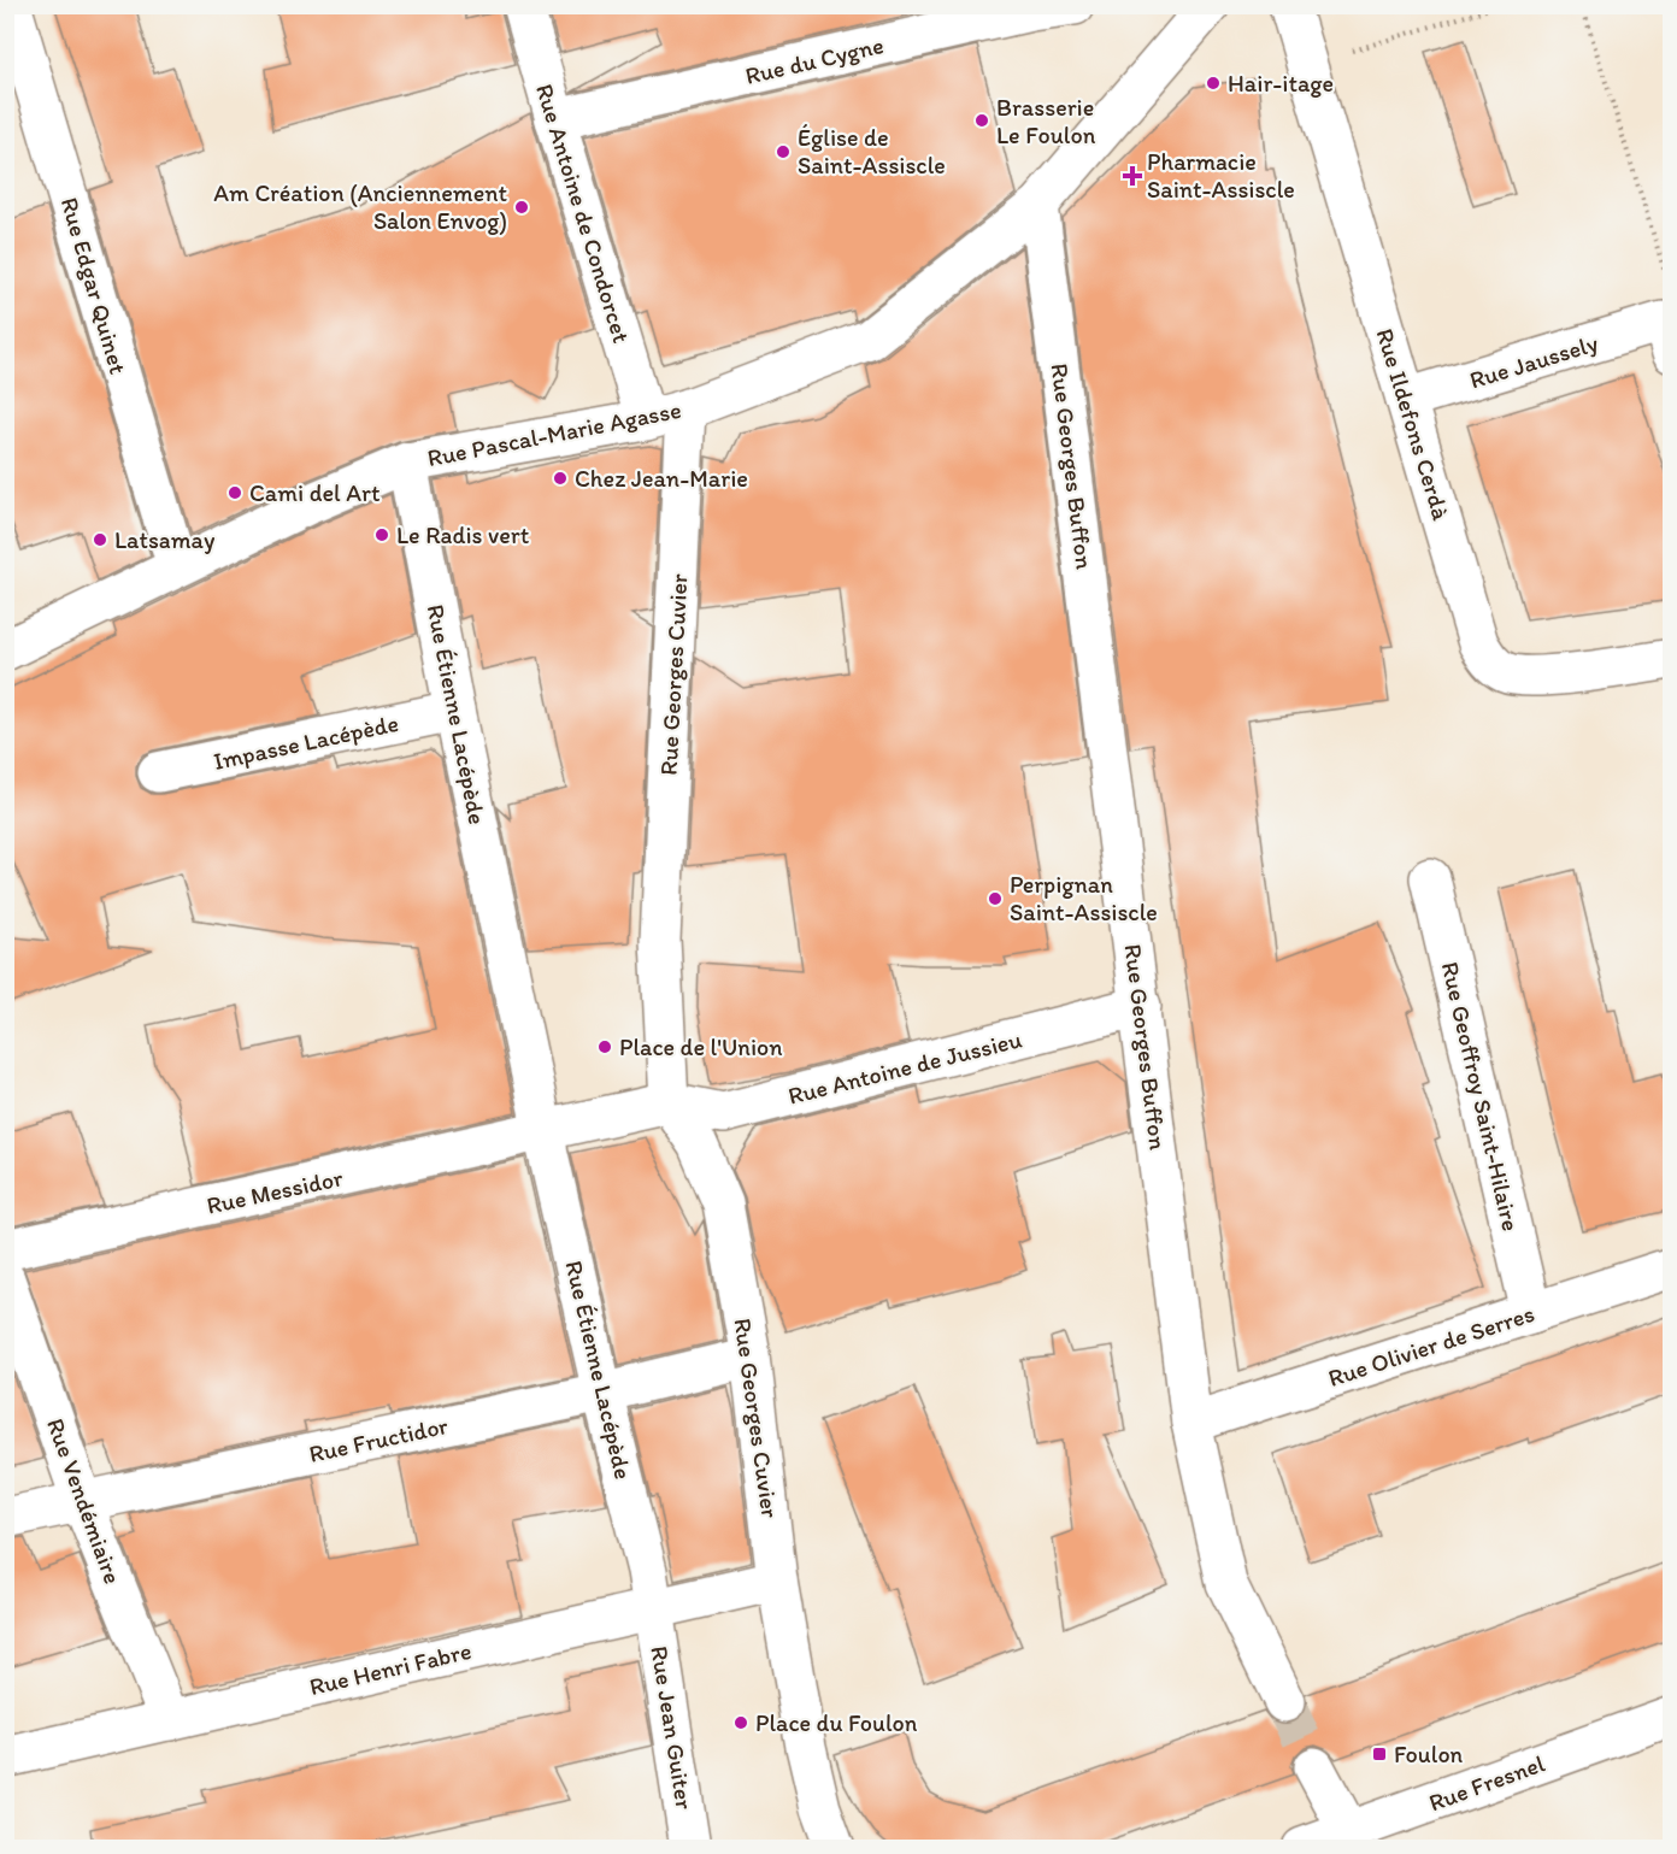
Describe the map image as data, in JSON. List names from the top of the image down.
{
  "streets": {
    "street": [
      "Rue du Cygne",
      "Rue Antoine de Condorcet",
      "Rue Edgar Quinet",
      "Rue Jaussely",
      "Rue Ildefons Cerdà",
      "Rue Pascal-Marie Agasse",
      "Rue Georges Buffon",
      "Rue Georges Cuvier",
      "Rue Étienne Lacépède",
      "Impasse Lacépède",
      "Rue Antoine de Jussieu",
      "Rue Geoffroy Saint-Hilaire",
      "Rue Messidor",
      "Rue Olivier de Serres",
      "Rue Fructidor",
      "Rue Vendémiaire",
      "Rue Henri Fabre",
      "Rue Jean Guiter",
      "Rue Fresnel"
    ]
  },
  "crossings": [
    ["Rue du Cygne", "Rue Antoine de Condorcet"],
    ["Rue Antoine de Condorcet", "Rue Pascal-Marie Agasse"],
    ["Rue Edgar Quinet", "Rue Pascal-Marie Agasse"],
    ["Rue Jaussely", "Rue Ildefons Cerdà"],
    ["Rue Pascal-Marie Agasse", "Rue Georges Buffon"],
    ["Rue Pascal-Marie Agasse", "Rue Georges Cuvier"],
    ["Rue Pascal-Marie Agasse", "Rue Étienne Lacépède"],
    ["Rue Georges Buffon", "Rue Antoine de Jussieu"],
    ["Rue Georges Buffon", "Rue Olivier de Serres"],
    ["Rue Georges Cuvier", "Rue Antoine de Jussieu"],
    ["Rue Georges Cuvier", "Rue Fructidor"],
    ["Rue Georges Cuvier", "Rue Henri Fabre"],
    ["Rue Étienne Lacépède", "Impasse Lacépède"],
    ["Rue Étienne Lacépède", "Rue Messidor"],
    ["Rue Étienne Lacépède", "Rue Fructidor"],
    ["Rue Étienne Lacépède", "Rue Henri Fabre"],
    ["Rue Étienne Lacépède", "Rue Jean Guiter"],
    ["Rue Geoffroy Saint-Hilaire", "Rue Olivier de Serres"],
    ["Rue Fructidor", "Rue Vendémiaire"],
    ["Rue Vendémiaire", "Rue Henri Fabre"],
    ["Rue Henri Fabre", "Rue Jean Guiter"]
  ],
  "places": {
    "other": [
      "Hair-itage",
      "Brasserie Le Foulon",
      "Église de Saint-Assiscle",
      "Am Création (Anciennement Salon Envog)",
      "Chez Jean-Marie",
      "Cami del Art",
      "Le Radis vert",
      "Latsamay",
      "Perpignan Saint-Assiscle",
      "Place de l'Union",
      "Place du Foulon"
    ],
    "health": ["Pharmacie Saint-Assiscle"],
    "transit": ["Foulon"]
  }
}
